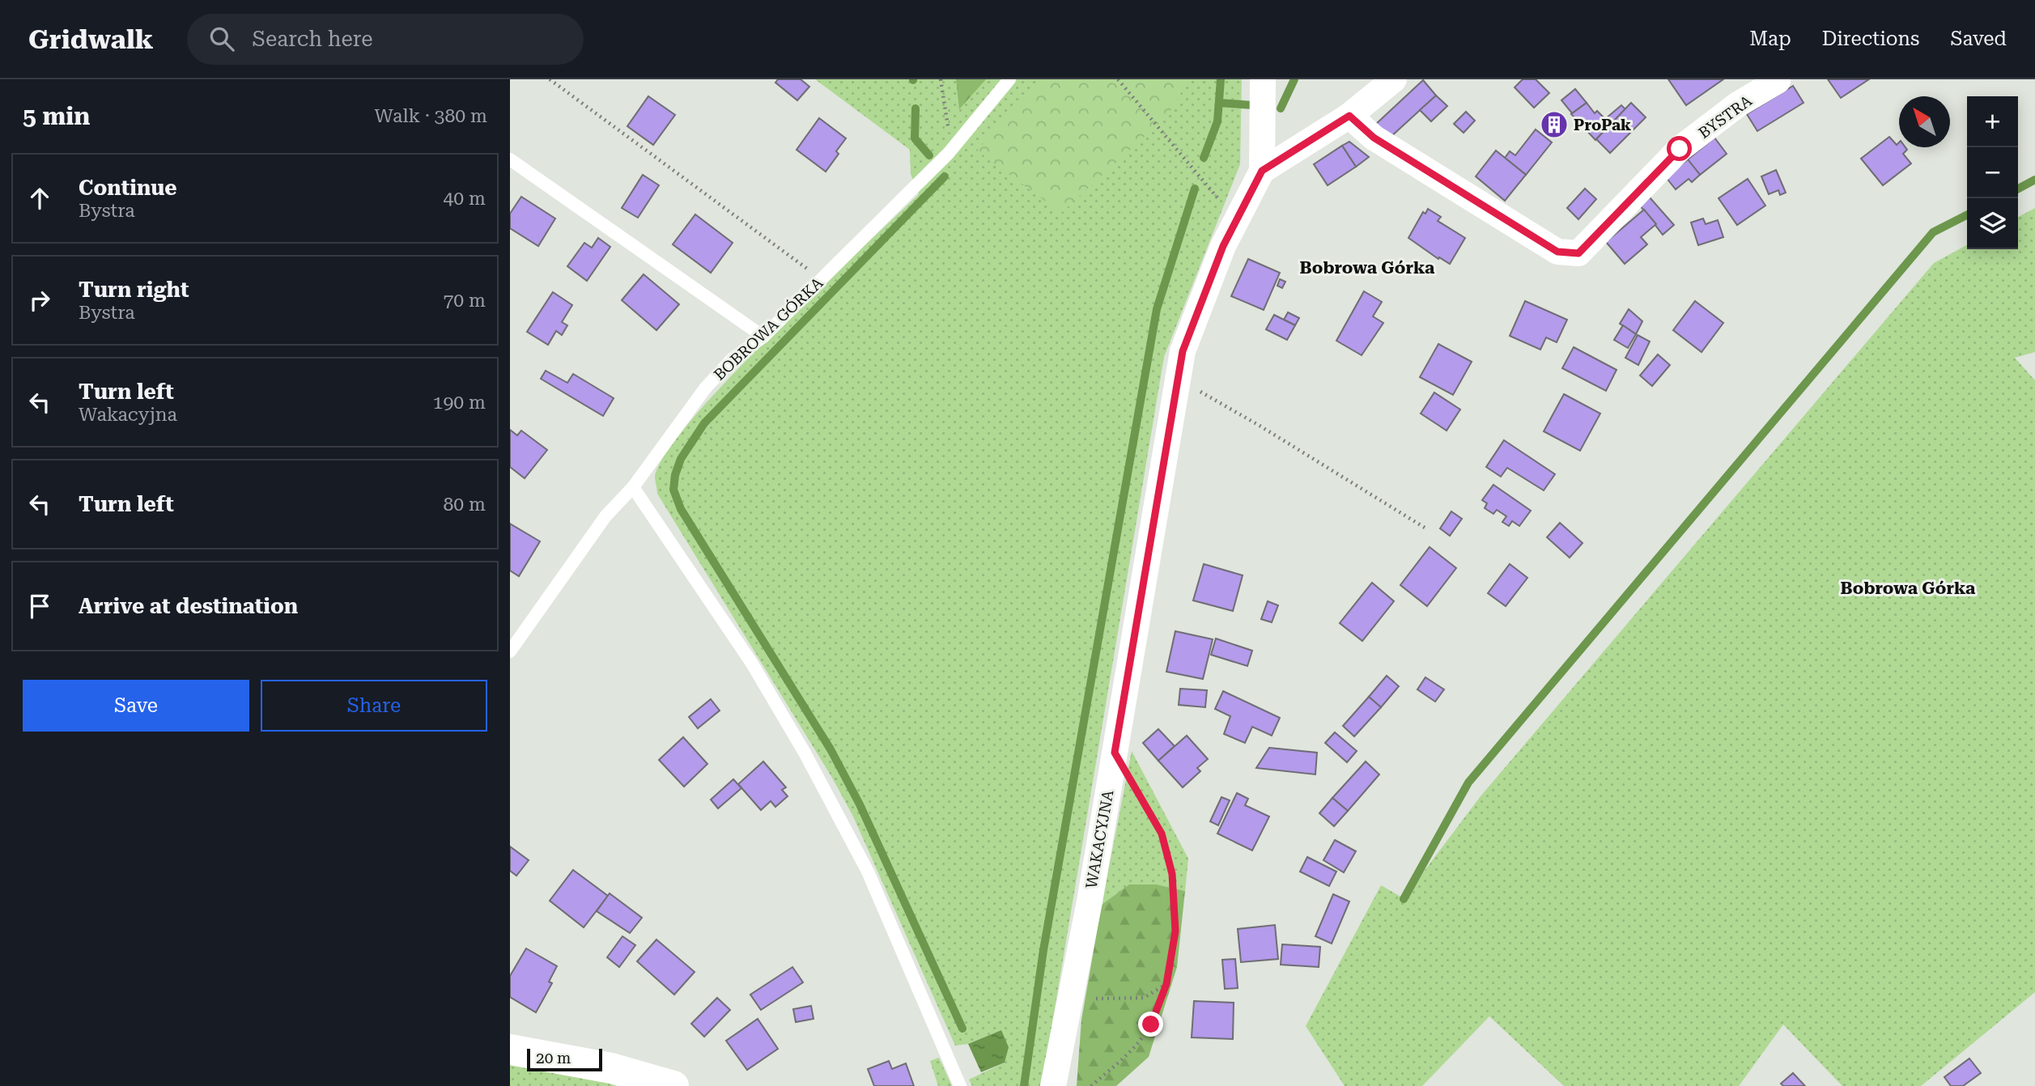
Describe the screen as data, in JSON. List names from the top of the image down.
{
  "streets": {
    "street": ["BYSTRA", "WAKACYJNA"],
    "lane": ["BOBROWA GÓRKA"]
  },
  "districts": ["Bobrowa Górka", "Bobrowa Górka"],
  "places": {
    "building": ["ProPak"]
  },
  "scale_bar": "20 m",
  "north": "top left",
  "page": {
    "header": "Gridwalk",
    "search": "Search here",
    "nav": ["Map", "Directions", "Saved"],
    "heading": ["5 min", "Walk · 380 m"],
    "map_buttons": ["+", "−"],
    "list": [
      ["Continue", "Bystra", "40 m"],
      ["Turn right", "Bystra", "70 m"],
      ["Turn left", "Wakacyjna", "190 m"],
      ["Turn left", "80 m"],
      "Arrive at destination"
    ],
    "buttons": ["Save", "Share"],
    "scale": "20 m"
  }
}
